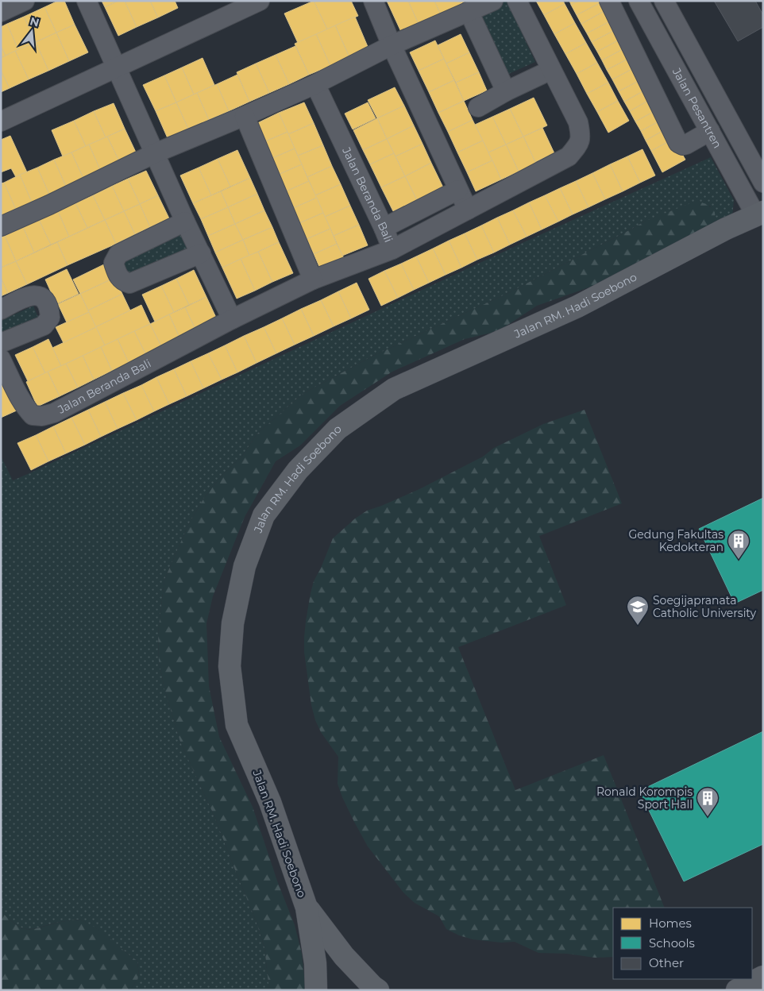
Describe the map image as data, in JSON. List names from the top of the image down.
{
  "streets": {
    "main road": ["Jalan RM. Hadi Soebono"],
    "street": ["Jalan Pesantren", "Jalan Beranda Bali"]
  },
  "crossings": [
    ["Jalan Pesantren", "Jalan RM. Hadi Soebono"]
  ],
  "places": {
    "building": ["Gedung Fakultas Kedokteran", "Ronald Korompis Sport Hall"],
    "school or university": ["Soegijapranata Catholic University"]
  },
  "legend": ["Homes", "Schools", "Other"],
  "north": "top"
}
